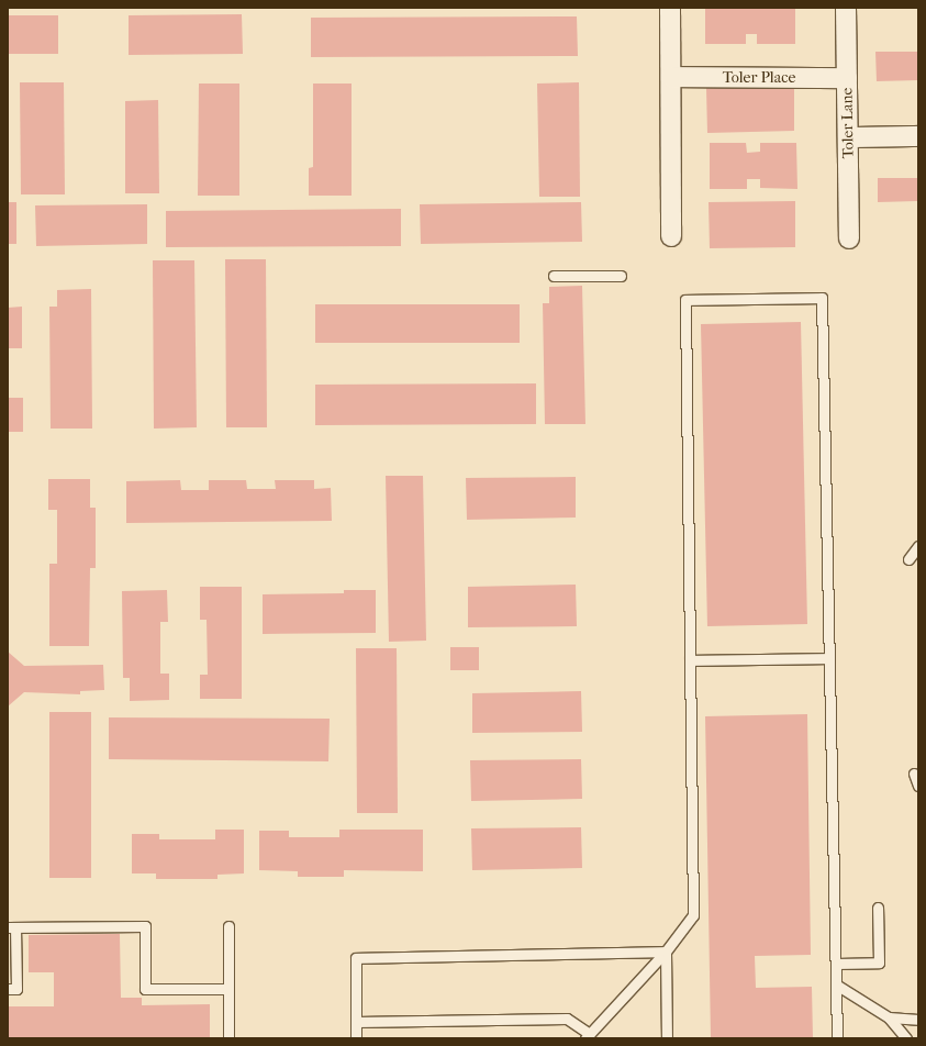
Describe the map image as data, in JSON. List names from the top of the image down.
{
  "streets": {
    "street": ["Toler Place", "Toler Lane"]
  },
  "crossings": [
    ["Toler Place", "Toler Lane"]
  ]
}
